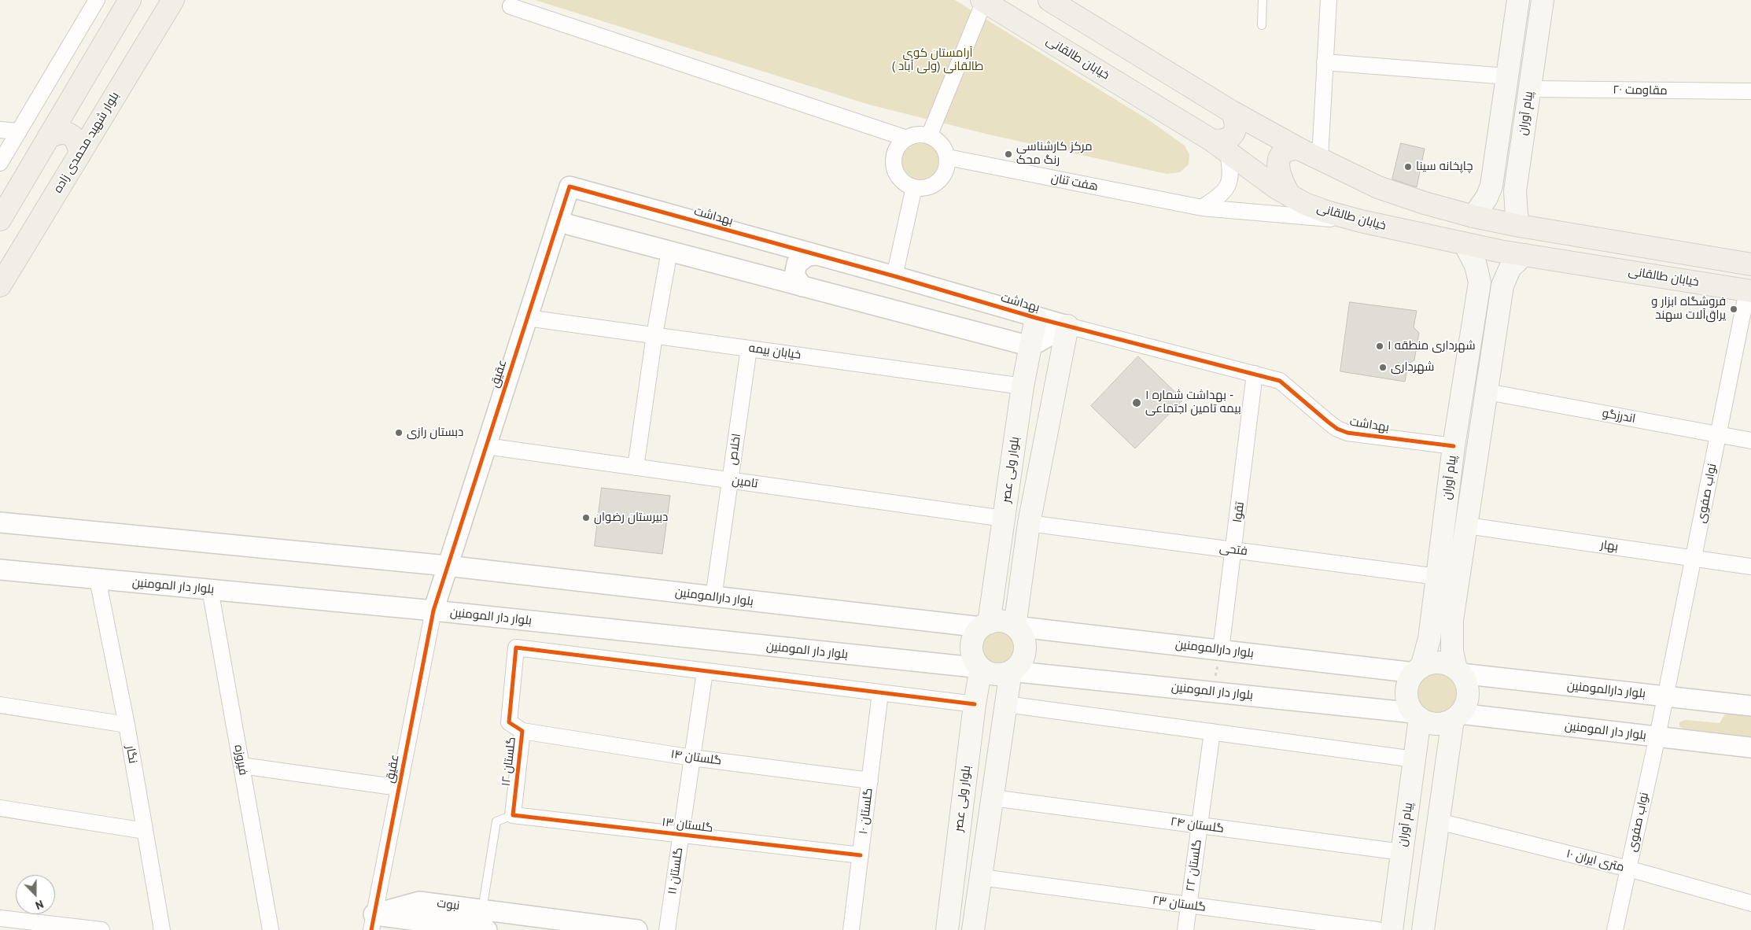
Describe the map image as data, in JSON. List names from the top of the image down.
{
  "streets": {
    "main road": [
      "خیابان طالقانی",
      "پیام آوران",
      "بلوار شهید محمدی زاده",
      "بلوار ولی عصر"
    ],
    "street": [
      "مقاومت ۲۰",
      "هفت تنان",
      "بهداشت",
      "خیابان بیمه",
      "عقیق",
      "اندرزگو",
      "اخلاص",
      "تامین",
      "نواب صفوی",
      "تقوا",
      "بهار",
      "فتحی",
      "بلوار دار المومنین",
      "بلوار دارالمومنین",
      "نگار",
      "گلستان ۱۴",
      "فیروزه",
      "گلستان ۱۲",
      "گلستان ۱۰",
      "گلستان ۱۳",
      "گلستان ۲۴",
      "۱۰ متری ایران",
      "گلستان ۲۲",
      "گلستان ۱۱",
      "گلستان ۲۳",
      "نبوت"
    ]
  },
  "crossings": [
    ["خیابان طالقانی", "پیام آوران"],
    ["خیابان طالقانی", "هفت تنان"],
    ["خیابان طالقانی", "نواب صفوی"],
    ["مقاومت ۲۰", "پیام آوران"],
    ["پیام آوران", "بهداشت"],
    ["پیام آوران", "اندرزگو"],
    ["پیام آوران", "بهار"],
    ["پیام آوران", "فتحی"],
    ["پیام آوران", "بلوار دار المومنین"],
    ["پیام آوران", "بلوار دارالمومنین"],
    ["پیام آوران", "گلستان ۲۴"],
    ["بهداشت", "عقیق"],
    ["بهداشت", "بلوار ولی عصر"],
    ["بهداشت", "تقوا"],
    ["خیابان بیمه", "عقیق"],
    ["خیابان بیمه", "اخلاص"],
    ["خیابان بیمه", "بلوار ولی عصر"],
    ["عقیق", "تامین"],
    ["عقیق", "بلوار دار المومنین"],
    ["عقیق", "بلوار دارالمومنین"],
    ["عقیق", "نبوت"],
    ["اندرزگو", "نواب صفوی"],
    ["اخلاص", "تامین"],
    ["اخلاص", "بلوار دارالمومنین"],
    ["بلوار ولی عصر", "تامین"],
    ["بلوار ولی عصر", "بلوار دار المومنین"],
    ["بلوار ولی عصر", "بلوار دارالمومنین"],
    ["نواب صفوی", "بهار"],
    ["نواب صفوی", "بلوار دار المومنین"],
    ["نواب صفوی", "بلوار دارالمومنین"],
    ["نواب صفوی", "۱۰ متری ایران"],
    ["تقوا", "فتحی"],
    ["تقوا", "بلوار دارالمومنین"],
    ["بلوار دار المومنین", "بلوار دارالمومنین"],
    ["بلوار دار المومنین", "نگار"],
    ["بلوار دار المومنین", "فیروزه"],
    ["گلستان ۱۴", "گلستان ۱۲"],
    ["گلستان ۱۴", "گلستان ۱۰"],
    ["گلستان ۱۴", "گلستان ۱۱"],
    ["گلستان ۱۲", "گلستان ۱۳"],
    ["گلستان ۱۲", "گلستان ۱۱"],
    ["گلستان ۱۰", "گلستان ۱۳"],
    ["گلستان ۱۳", "گلستان ۱۱"],
    ["گلستان ۲۴", "گلستان ۲۲"],
    ["گلستان ۲۲", "گلستان ۲۳"]
  ],
  "parks": ["آرامستان کوی طالقانی (ولی آباد )"],
  "places": [
    "مرکز کارشناسی رنگ محک",
    "چاپخانه سینا",
    "فروشگاه ابزار و یراق‌آلات‌ سهند",
    "شهرداری منطقه ۱",
    "شهرداری",
    "بهداشت شماره ۱ - بیمه تامین اجتماعی",
    "دبستان رازی",
    "دبیرستان رضوان"
  ],
  "north": "bottom"
}
